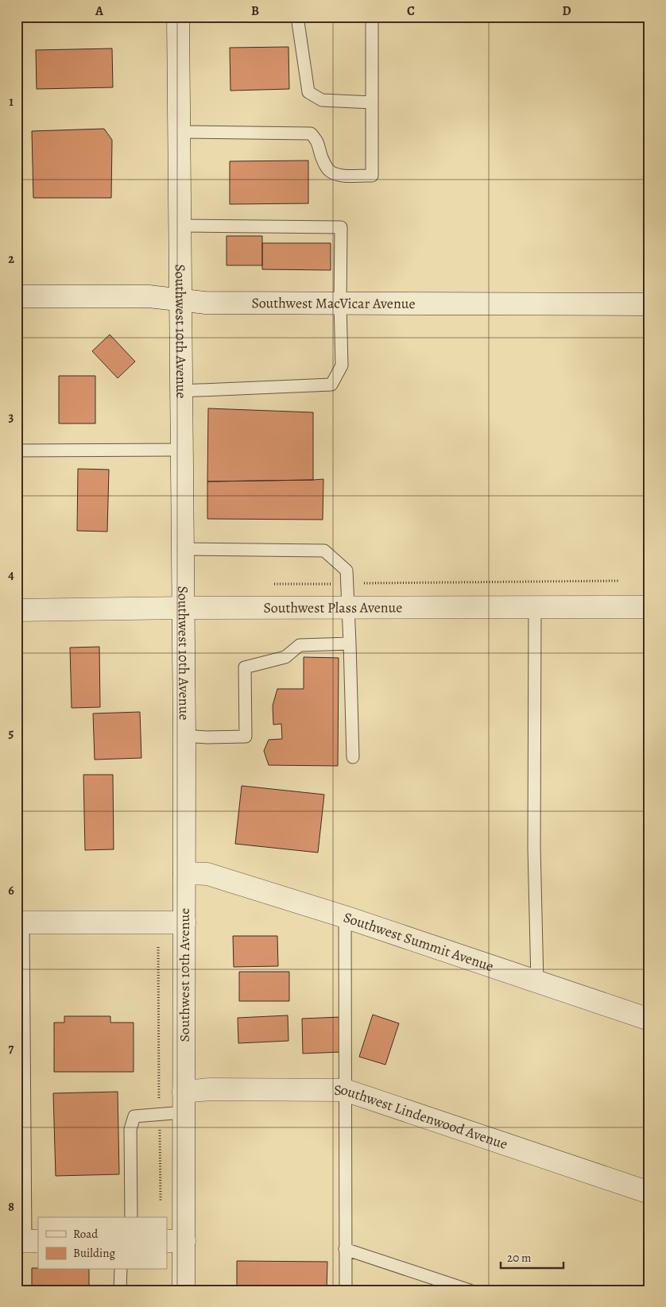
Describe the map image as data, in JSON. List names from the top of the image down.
{
  "streets": {
    "street": [
      "Southwest MacVicar Avenue",
      "Southwest 10th Avenue",
      "Southwest Plass Avenue",
      "Southwest Summit Avenue",
      "Southwest Lindenwood Avenue"
    ]
  },
  "crossings": [
    ["Southwest MacVicar Avenue", "Southwest 10th Avenue"],
    ["Southwest 10th Avenue", "Southwest Plass Avenue"],
    ["Southwest 10th Avenue", "Southwest Summit Avenue"],
    ["Southwest 10th Avenue", "Southwest Lindenwood Avenue"]
  ],
  "legend": ["Road", "Building"],
  "scale_bar": "20 m",
  "grid": {
    "columns": [
      "A",
      "B",
      "C",
      "D"
    ],
    "rows": [
      "1",
      "2",
      "3",
      "4",
      "5",
      "6",
      "7",
      "8"
    ]
  }
}
